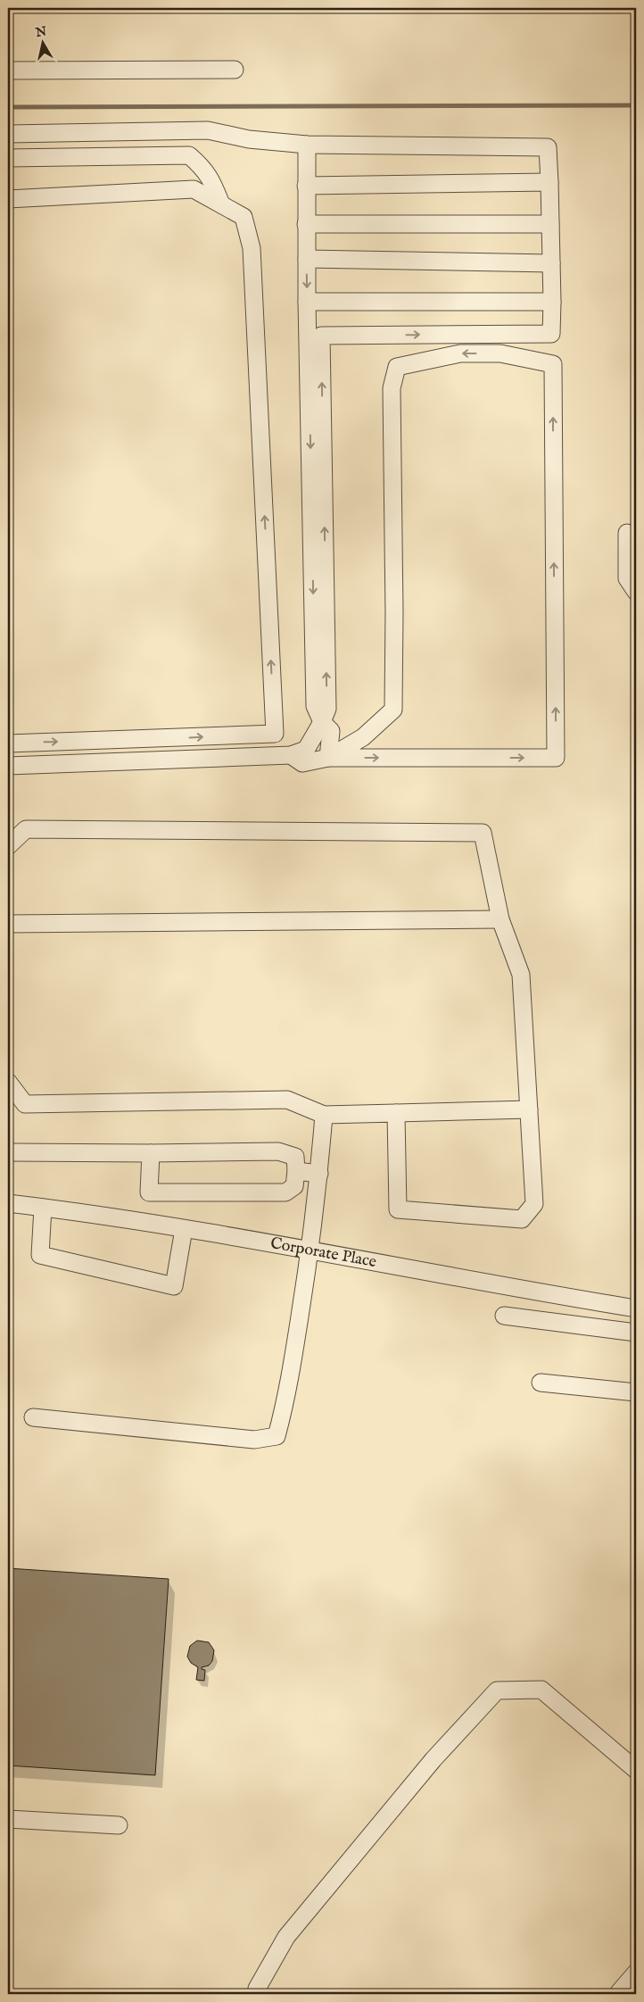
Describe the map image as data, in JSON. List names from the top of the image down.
{
  "streets": {
    "street": ["Corporate Place"]
  },
  "north": "top"
}
